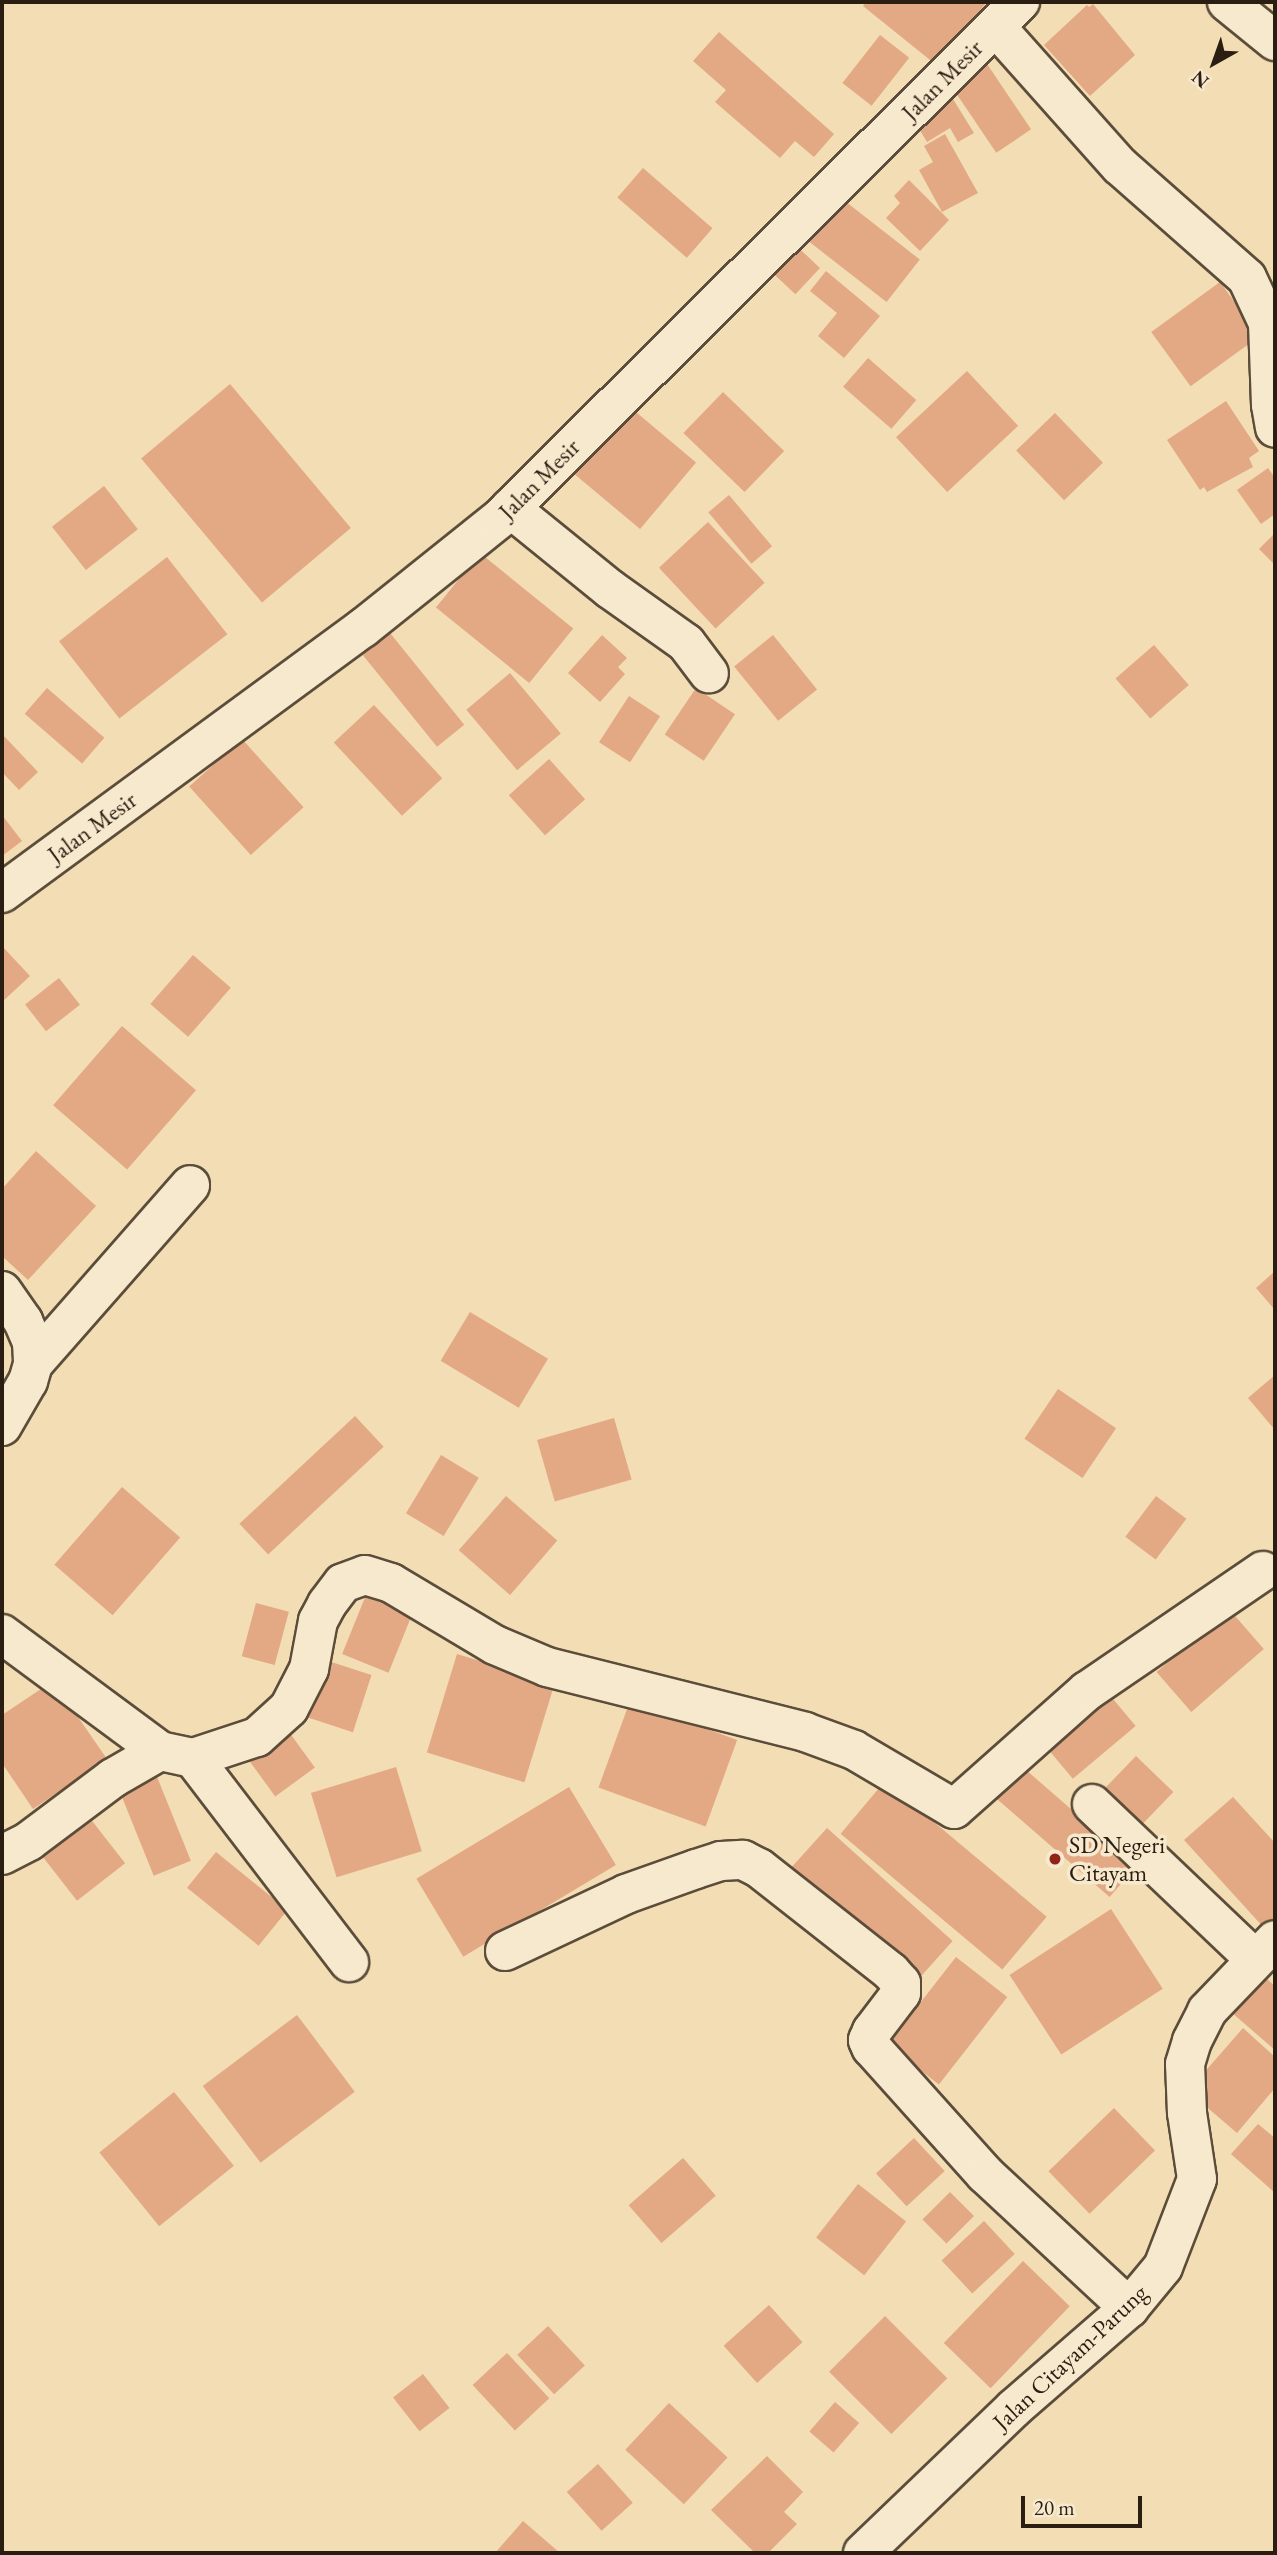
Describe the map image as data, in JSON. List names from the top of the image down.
{
  "streets": {
    "street": ["Jalan Mesir", "Jalan Citayam-Parung"]
  },
  "places": ["SD Negeri Citayam"],
  "scale_bar": "20 m",
  "north": "bottom left"
}
